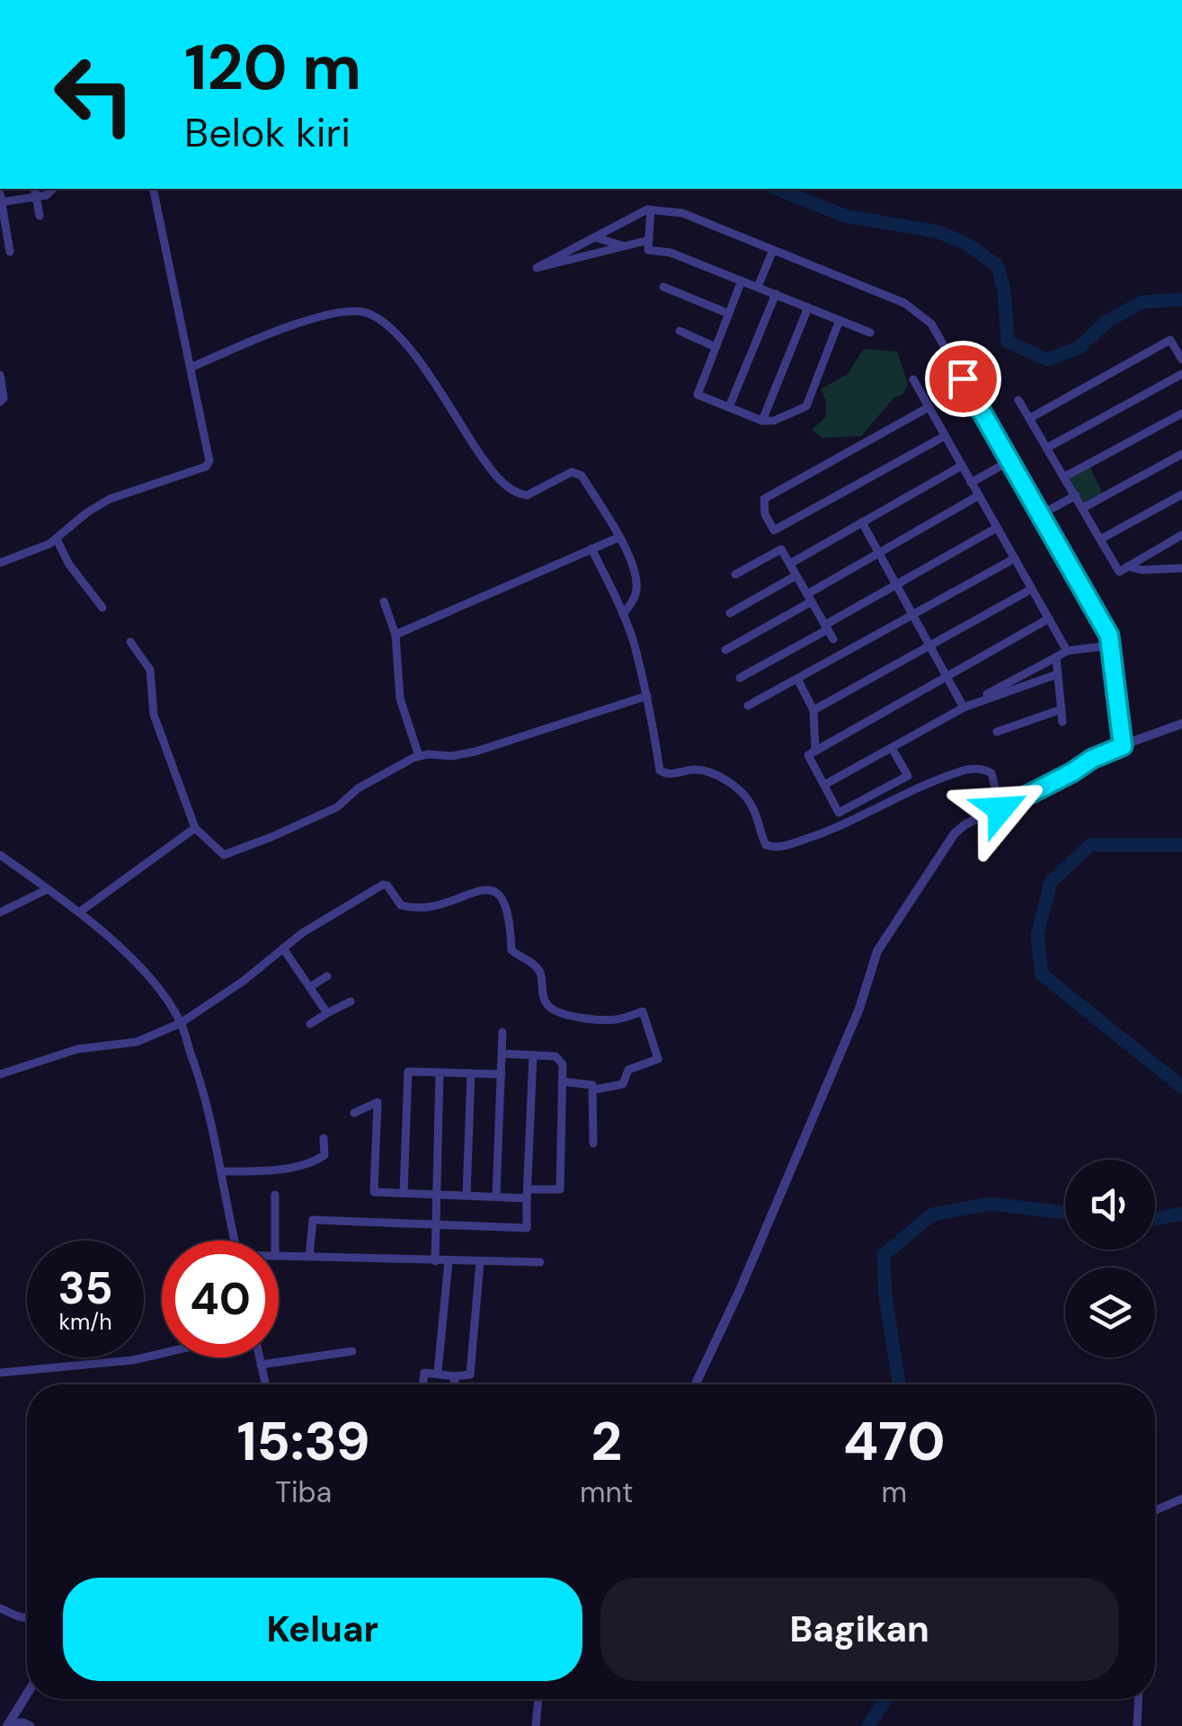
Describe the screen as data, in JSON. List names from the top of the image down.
{
  "page": {
    "turn": ["120 m", "Belok kiri"],
    "speed": "35 km/h",
    "limit": "40",
    "eta": [
      "15:39",
      "Tiba",
      "2",
      "mnt",
      "470",
      "m"
    ],
    "buttons": ["Keluar", "Bagikan"]
  }
}
